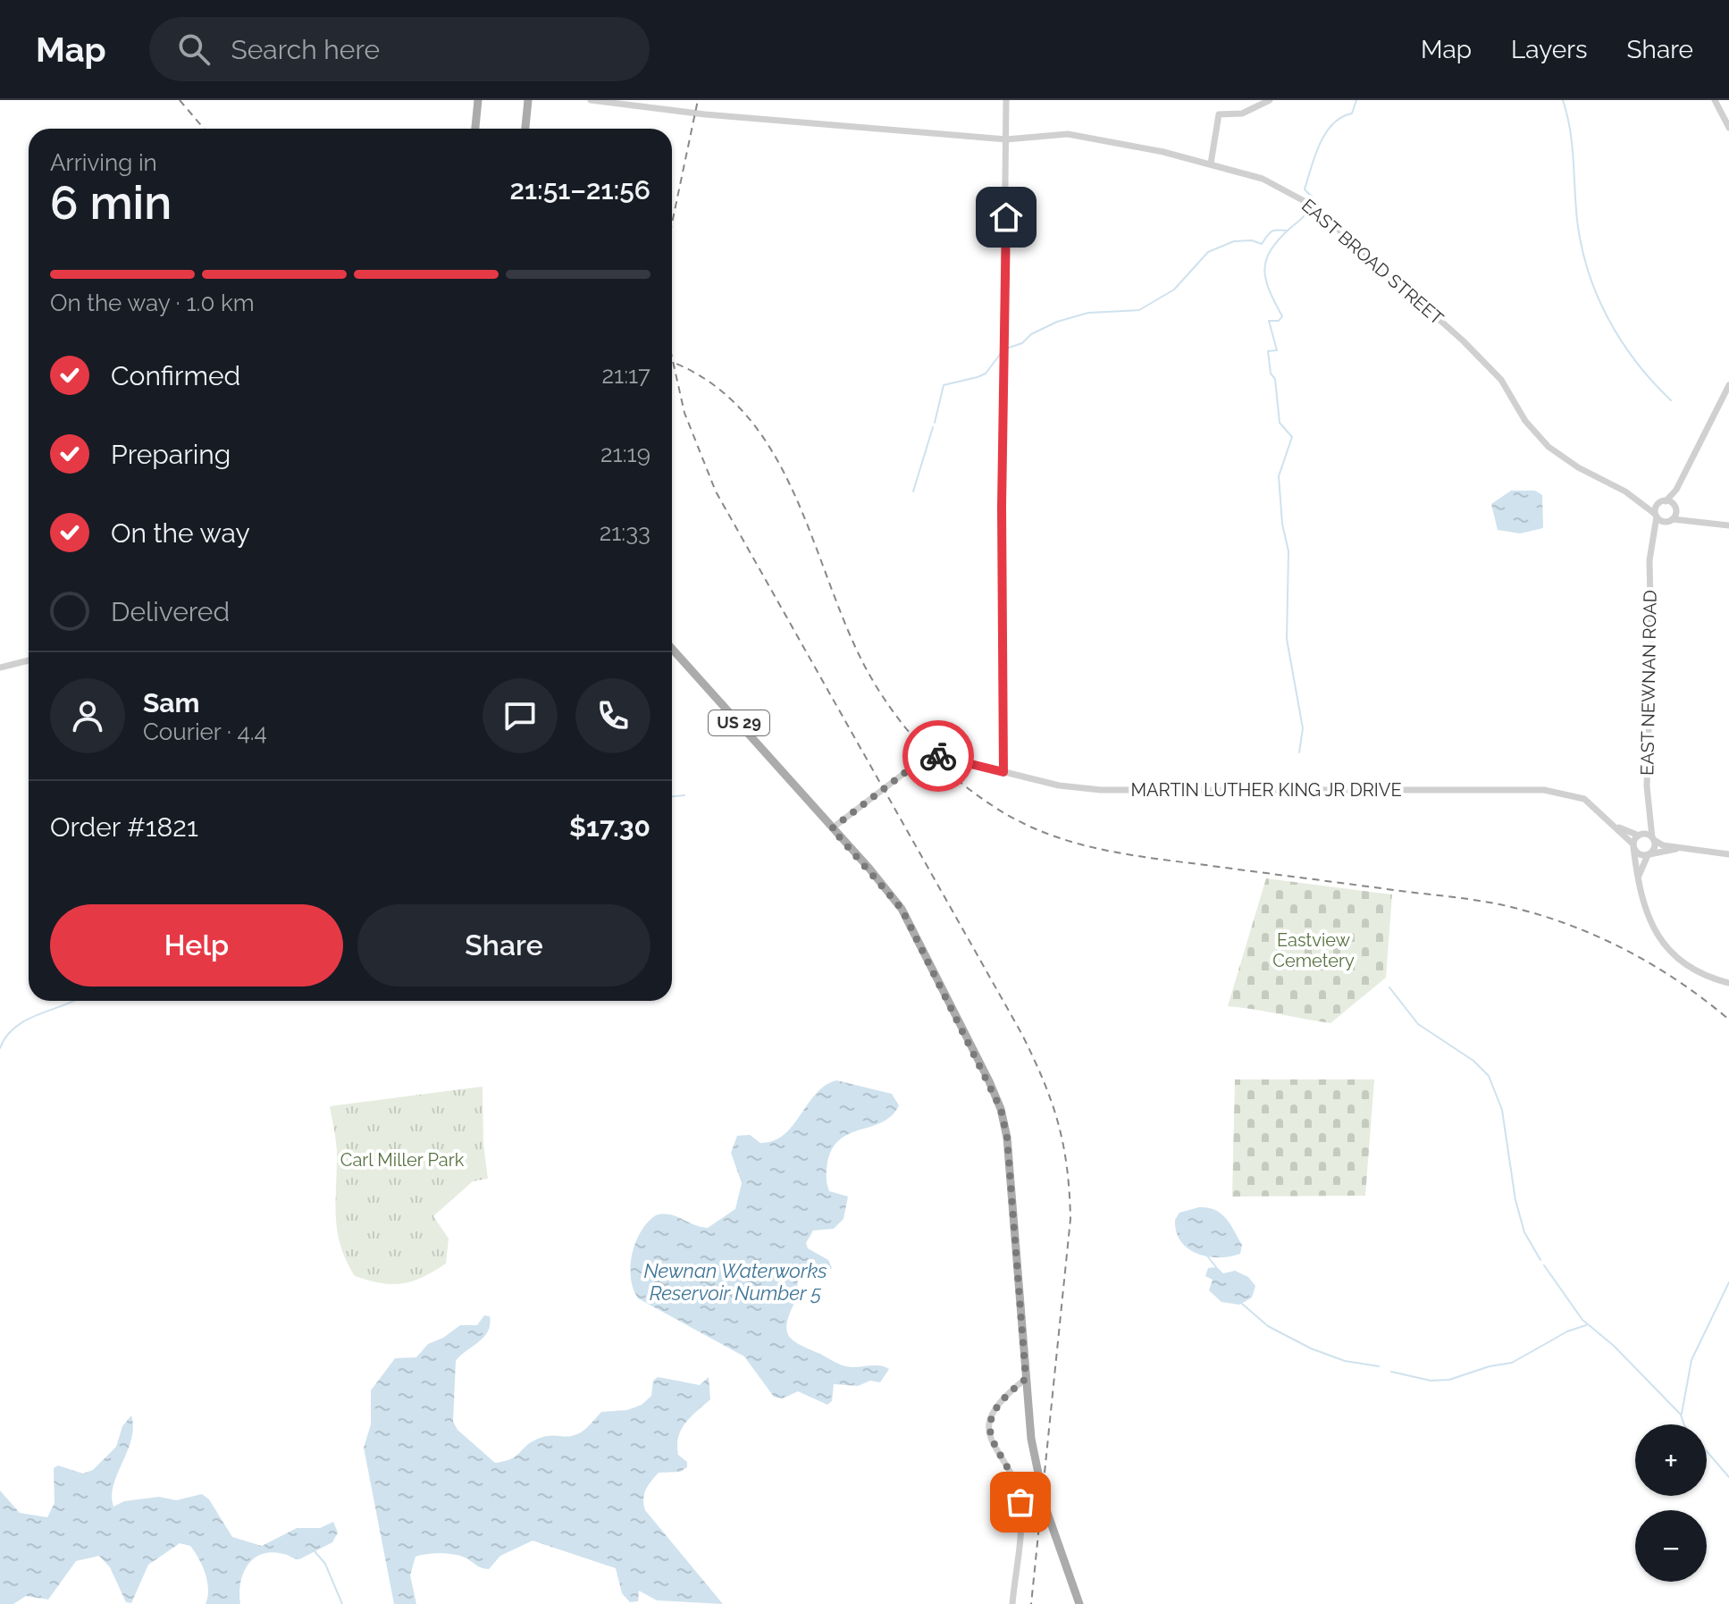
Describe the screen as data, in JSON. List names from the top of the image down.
{
  "streets": {
    "main road": ["US 29"],
    "street": ["EAST BROAD STREET", "EAST NEWNAN ROAD", "MARTIN LUTHER KING JR DRIVE"]
  },
  "crossings": [
    ["EAST BROAD STREET", "EAST NEWNAN ROAD"],
    ["EAST NEWNAN ROAD", "MARTIN LUTHER KING JR DRIVE"],
    ["US 29", "MARTIN LUTHER KING JR DRIVE"]
  ],
  "water": ["Newnan Waterworks Reservoir Number 5"],
  "parks": ["Eastview Cemetery", "Carl Miller Park"],
  "page": {
    "header": "Map",
    "search": "Search here",
    "nav": ["Map", "Layers", "Share"],
    "heading": ["6 min", "Arriving in", "21:51–21:56"],
    "panel": [
      "Sam",
      "Courier · 4.4",
      "Order #1821",
      "$17.30"
    ],
    "bar": "On the way · 1.0 km",
    "list": [
      ["Confirmed", "21:17"],
      ["Preparing", "21:19"],
      ["On the way", "21:33"],
      "Delivered"
    ],
    "buttons": ["Help", "Share"],
    "map_buttons": ["+", "−"]
  }
}
